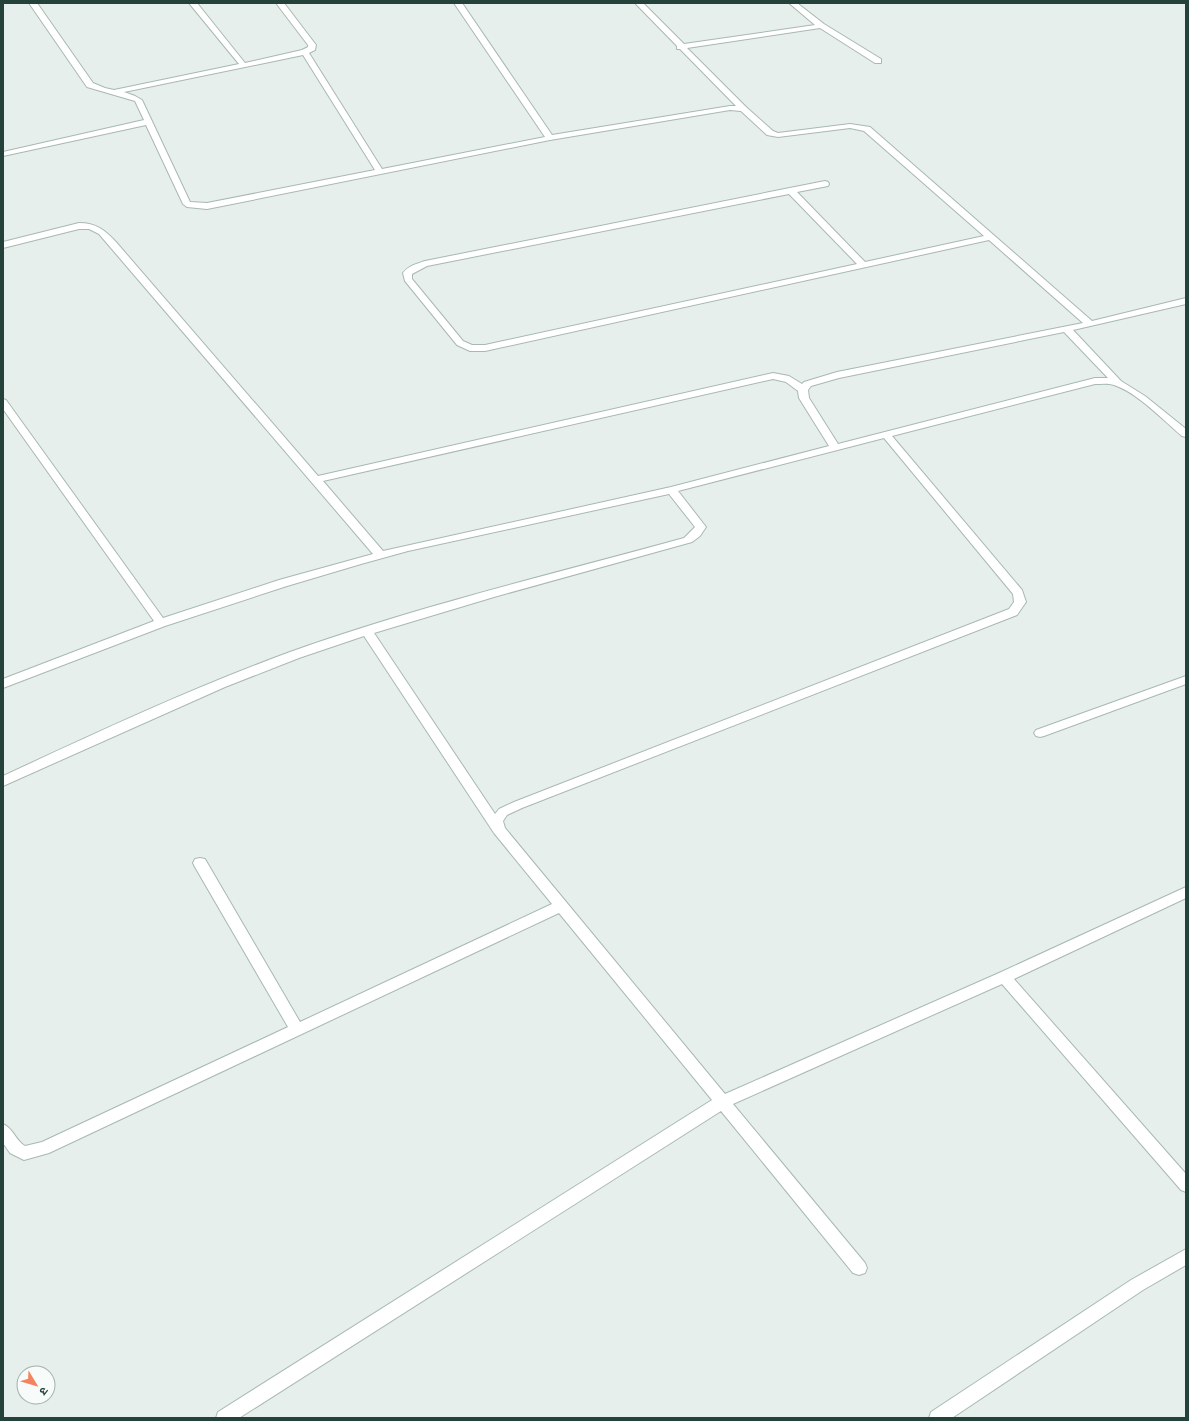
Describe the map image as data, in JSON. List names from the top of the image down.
{
  "north": "bottom right"
}
